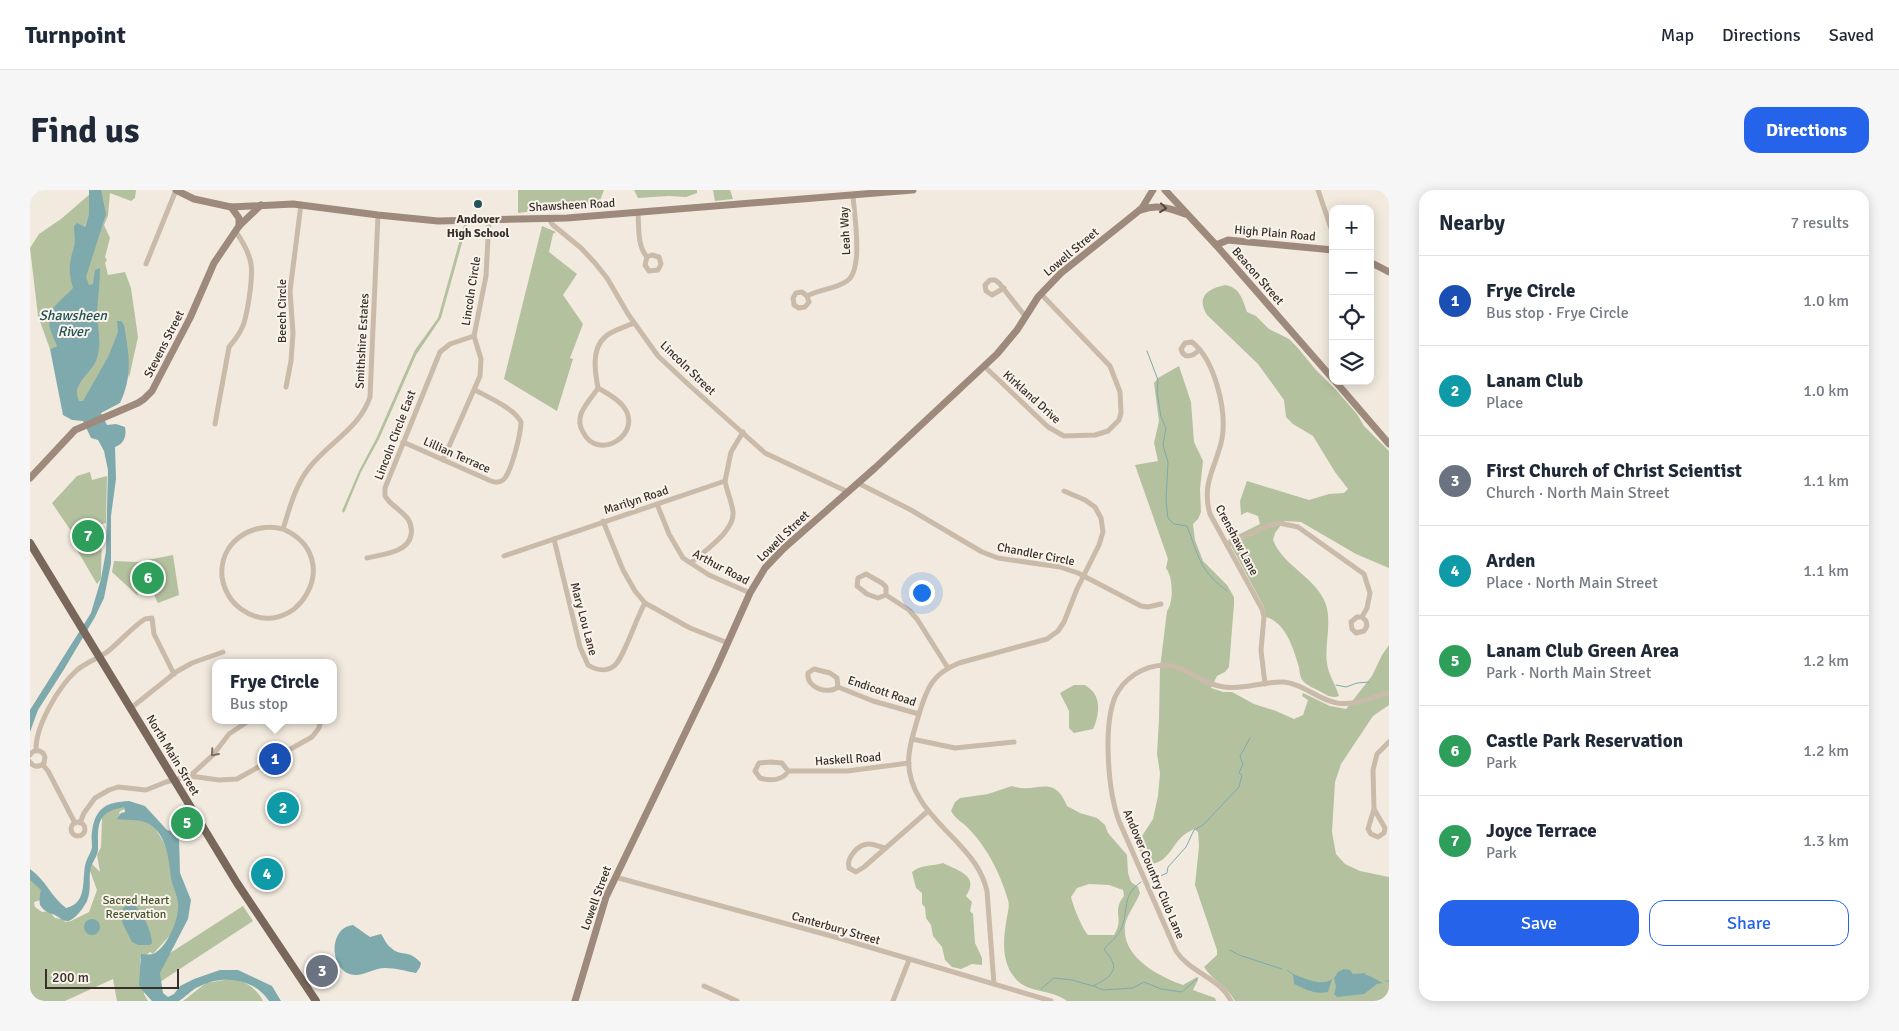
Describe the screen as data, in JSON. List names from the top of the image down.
{
  "streets": {
    "main road": [
      "Shawsheen Road",
      "High Plain Road",
      "Lowell Street",
      "Beacon Street",
      "Stevens Street",
      "North Main Street"
    ],
    "street": [
      "Leah Way",
      "Lincoln Circle",
      "Beech Circle",
      "Smithshire Estates",
      "Lincoln Street",
      "Kirkland Drive",
      "Lincoln Circle East",
      "Lillian Terrace",
      "Marilyn Road",
      "Crenshaw Lane",
      "Chandler Circle",
      "Arthur Road",
      "Mary Lou Lane",
      "Endicott Road",
      "Haskell Road",
      "Andover Country Club Lane",
      "Canterbury Street"
    ]
  },
  "crossings": [
    ["Shawsheen Road", "Leah Way"],
    ["Shawsheen Road", "Lincoln Circle"],
    ["Shawsheen Road", "Beech Circle"],
    ["Shawsheen Road", "Smithshire Estates"],
    ["Shawsheen Road", "Stevens Street"],
    ["Shawsheen Road", "Lincoln Street"],
    ["High Plain Road", "Beacon Street"],
    ["Lowell Street", "Lincoln Street"],
    ["Lowell Street", "Kirkland Drive"],
    ["Lowell Street", "Chandler Circle"],
    ["Lowell Street", "Arthur Road"],
    ["Lowell Street", "Canterbury Street"],
    ["Lincoln Circle", "Lincoln Circle East"],
    ["Lincoln Circle East", "Lillian Terrace"],
    ["Marilyn Road", "Arthur Road"],
    ["Marilyn Road", "Mary Lou Lane"],
    ["Crenshaw Lane", "Andover Country Club Lane"]
  ],
  "water": ["Shawsheen River"],
  "parks": ["Sacred Heart Reservation"],
  "places": ["Andover High School"],
  "scale_bar": "200 m",
  "page": {
    "header": "Turnpoint",
    "nav": ["Map", "Directions", "Saved"],
    "buttons": [
      "Directions",
      ["Save", "Share"]
    ],
    "title": "Find us",
    "heading": ["Nearby", "7 results"],
    "map_buttons": ["+", "−"],
    "list": [
      {
        "mark": "1",
        "name": "Frye Circle",
        "note": "Bus stop · Frye Circle",
        "value": "1.0 km"
      },
      {
        "mark": "2",
        "name": "Lanam Club",
        "note": "Place",
        "value": "1.0 km"
      },
      {
        "mark": "3",
        "name": "First Church of Christ Scientist",
        "note": "Church · North Main Street",
        "value": "1.1 km"
      },
      {
        "mark": "4",
        "name": "Arden",
        "note": "Place · North Main Street",
        "value": "1.1 km"
      },
      {
        "mark": "5",
        "name": "Lanam Club Green Area",
        "note": "Park · North Main Street",
        "value": "1.2 km"
      },
      {
        "mark": "6",
        "name": "Castle Park Reservation",
        "note": "Park",
        "value": "1.2 km"
      },
      {
        "mark": "7",
        "name": "Joyce Terrace",
        "note": "Park",
        "value": "1.3 km"
      }
    ],
    "pins": [
      "7",
      "6",
      "1",
      "2",
      "5",
      "4",
      "3"
    ],
    "popup": ["Frye Circle", "Bus stop"],
    "scale": "200 m"
  }
}
